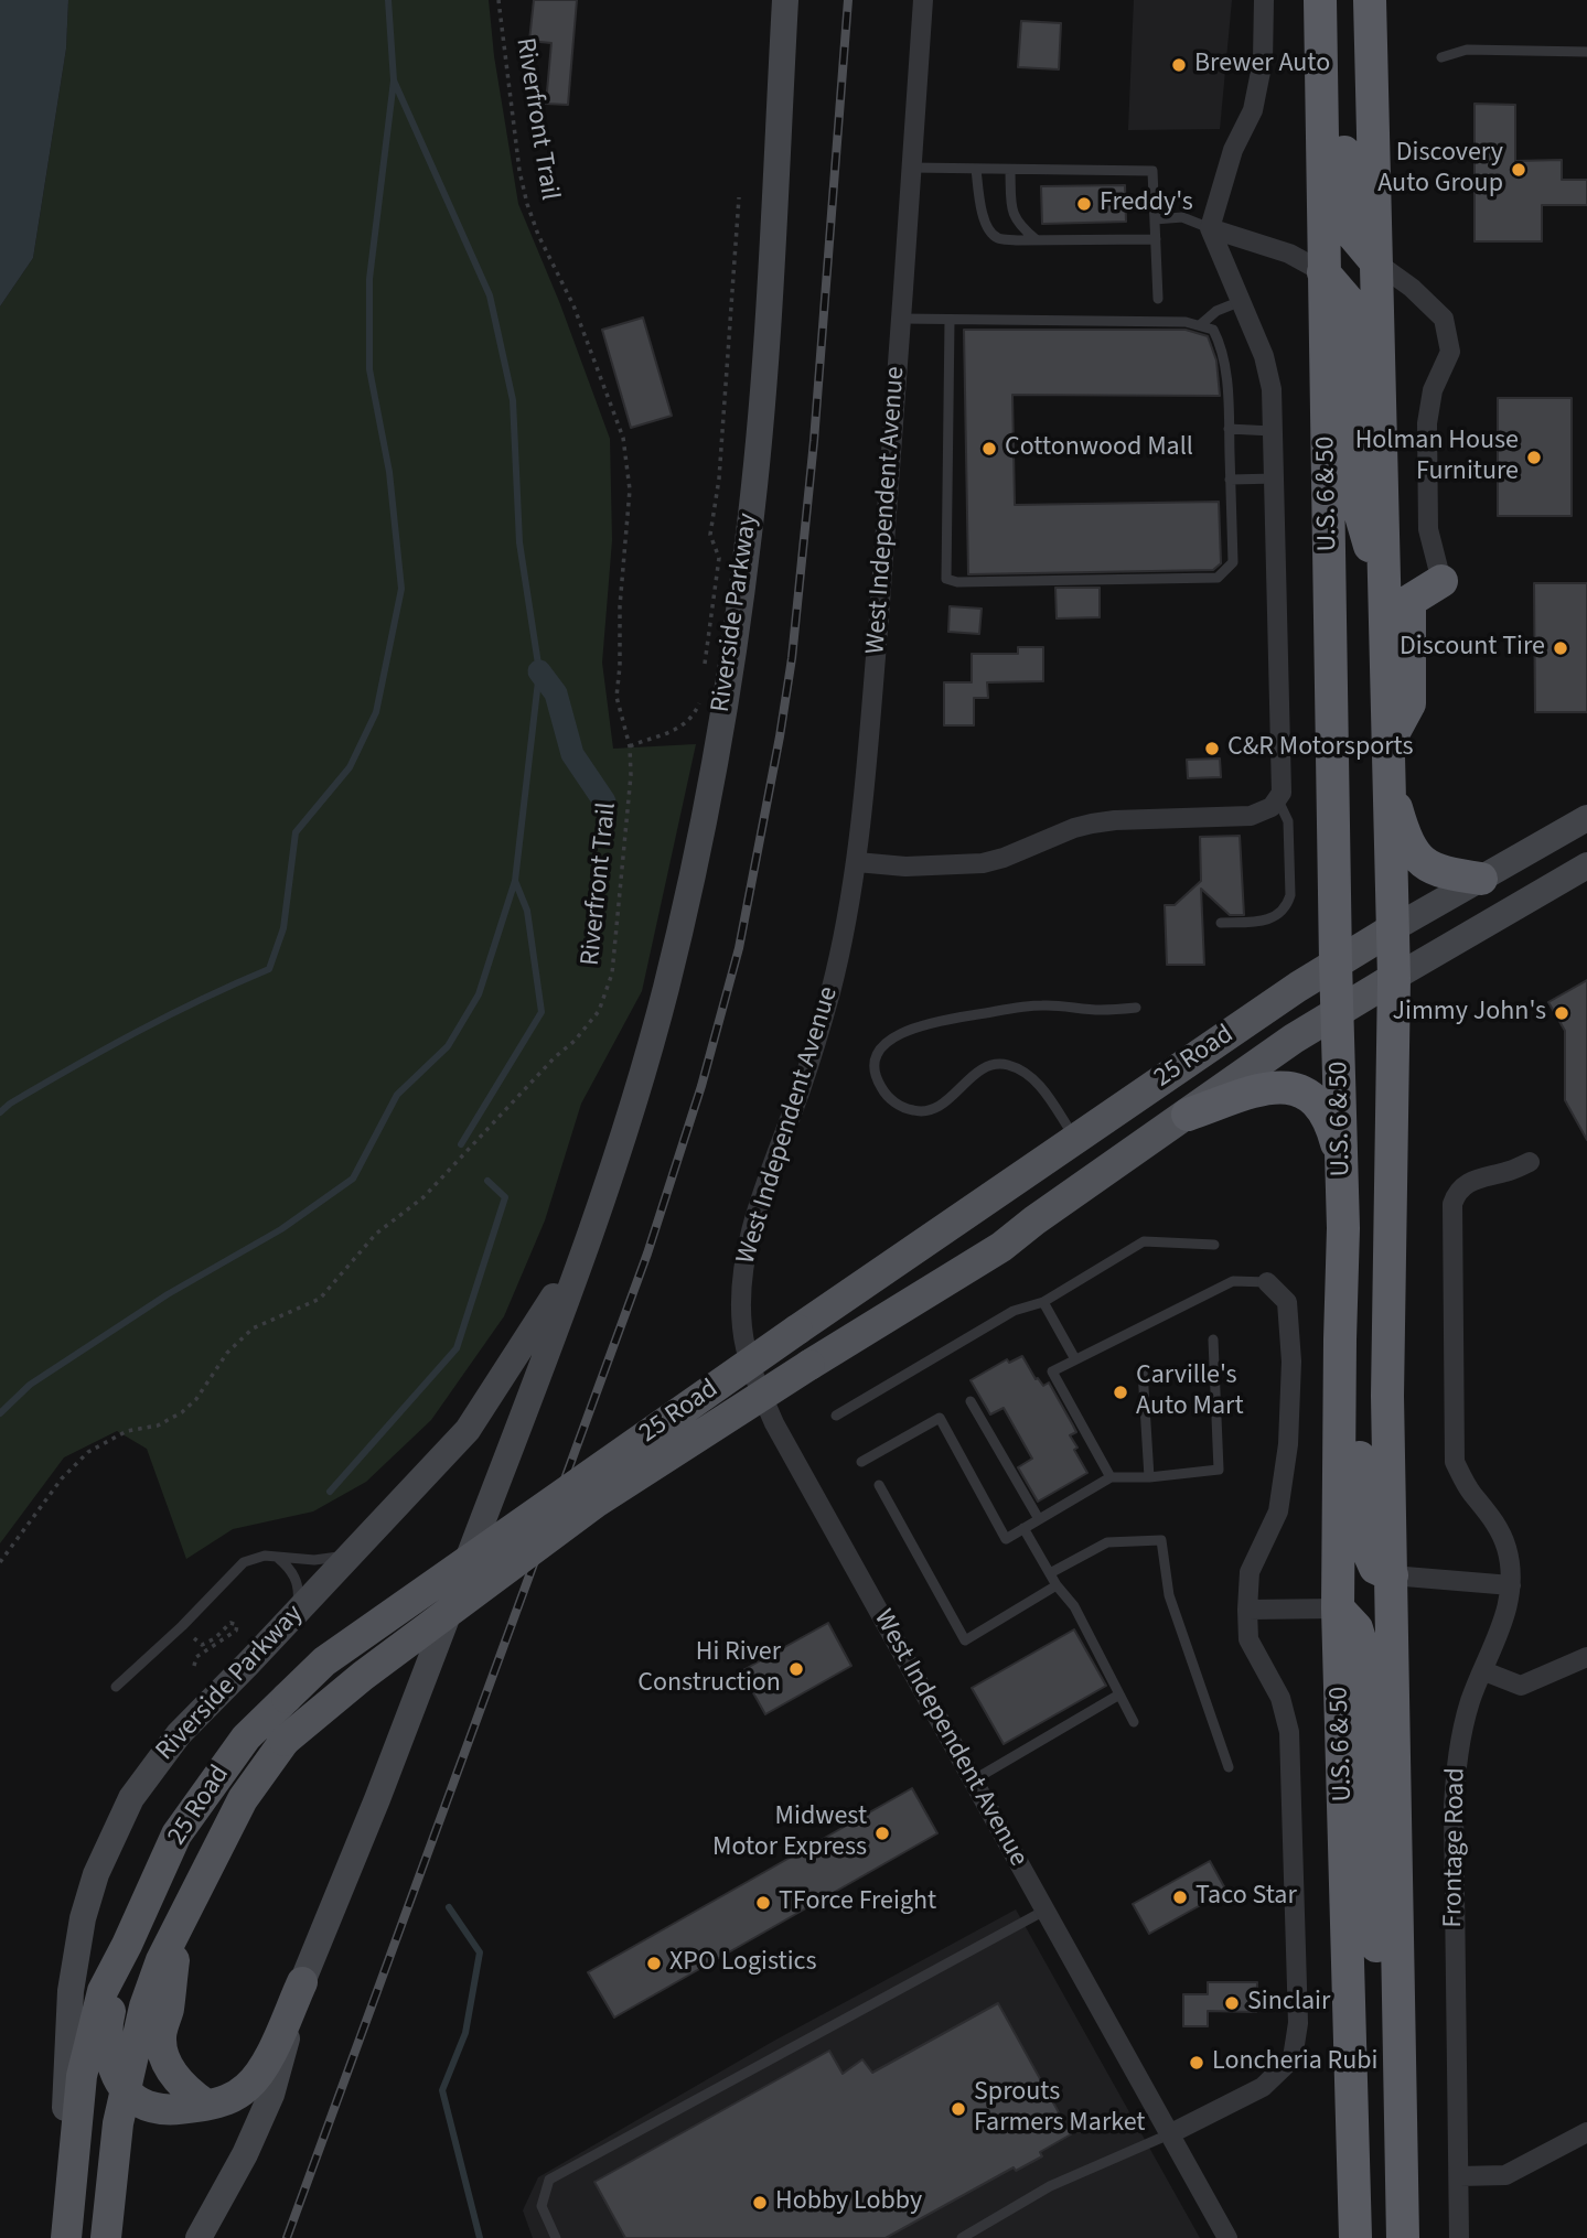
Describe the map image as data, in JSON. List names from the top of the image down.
{
  "streets": {
    "highway": ["U.S. 6 & 50"],
    "main road": ["Riverside Parkway", "25 Road"],
    "street": ["West Independent Avenue", "Frontage Road"],
    "path": ["Riverfront Trail"]
  },
  "crossings": [
    ["U.S. 6 & 50", "25 Road"],
    ["Riverside Parkway", "25 Road"]
  ],
  "places": [
    "Brewer Auto",
    "Discovery Auto Group",
    "Freddy's",
    "Cottonwood Mall",
    "Holman House Furniture",
    "Discount Tire",
    "C&R Motorsports",
    "Jimmy John's",
    "Carville's Auto Mart",
    "Hi River Construction",
    "Midwest Motor Express",
    "Taco Star",
    "TForce Freight",
    "XPO Logistics",
    "Sinclair",
    "Loncheria Rubi",
    "Sprouts Farmers Market",
    "Hobby Lobby"
  ]
}
